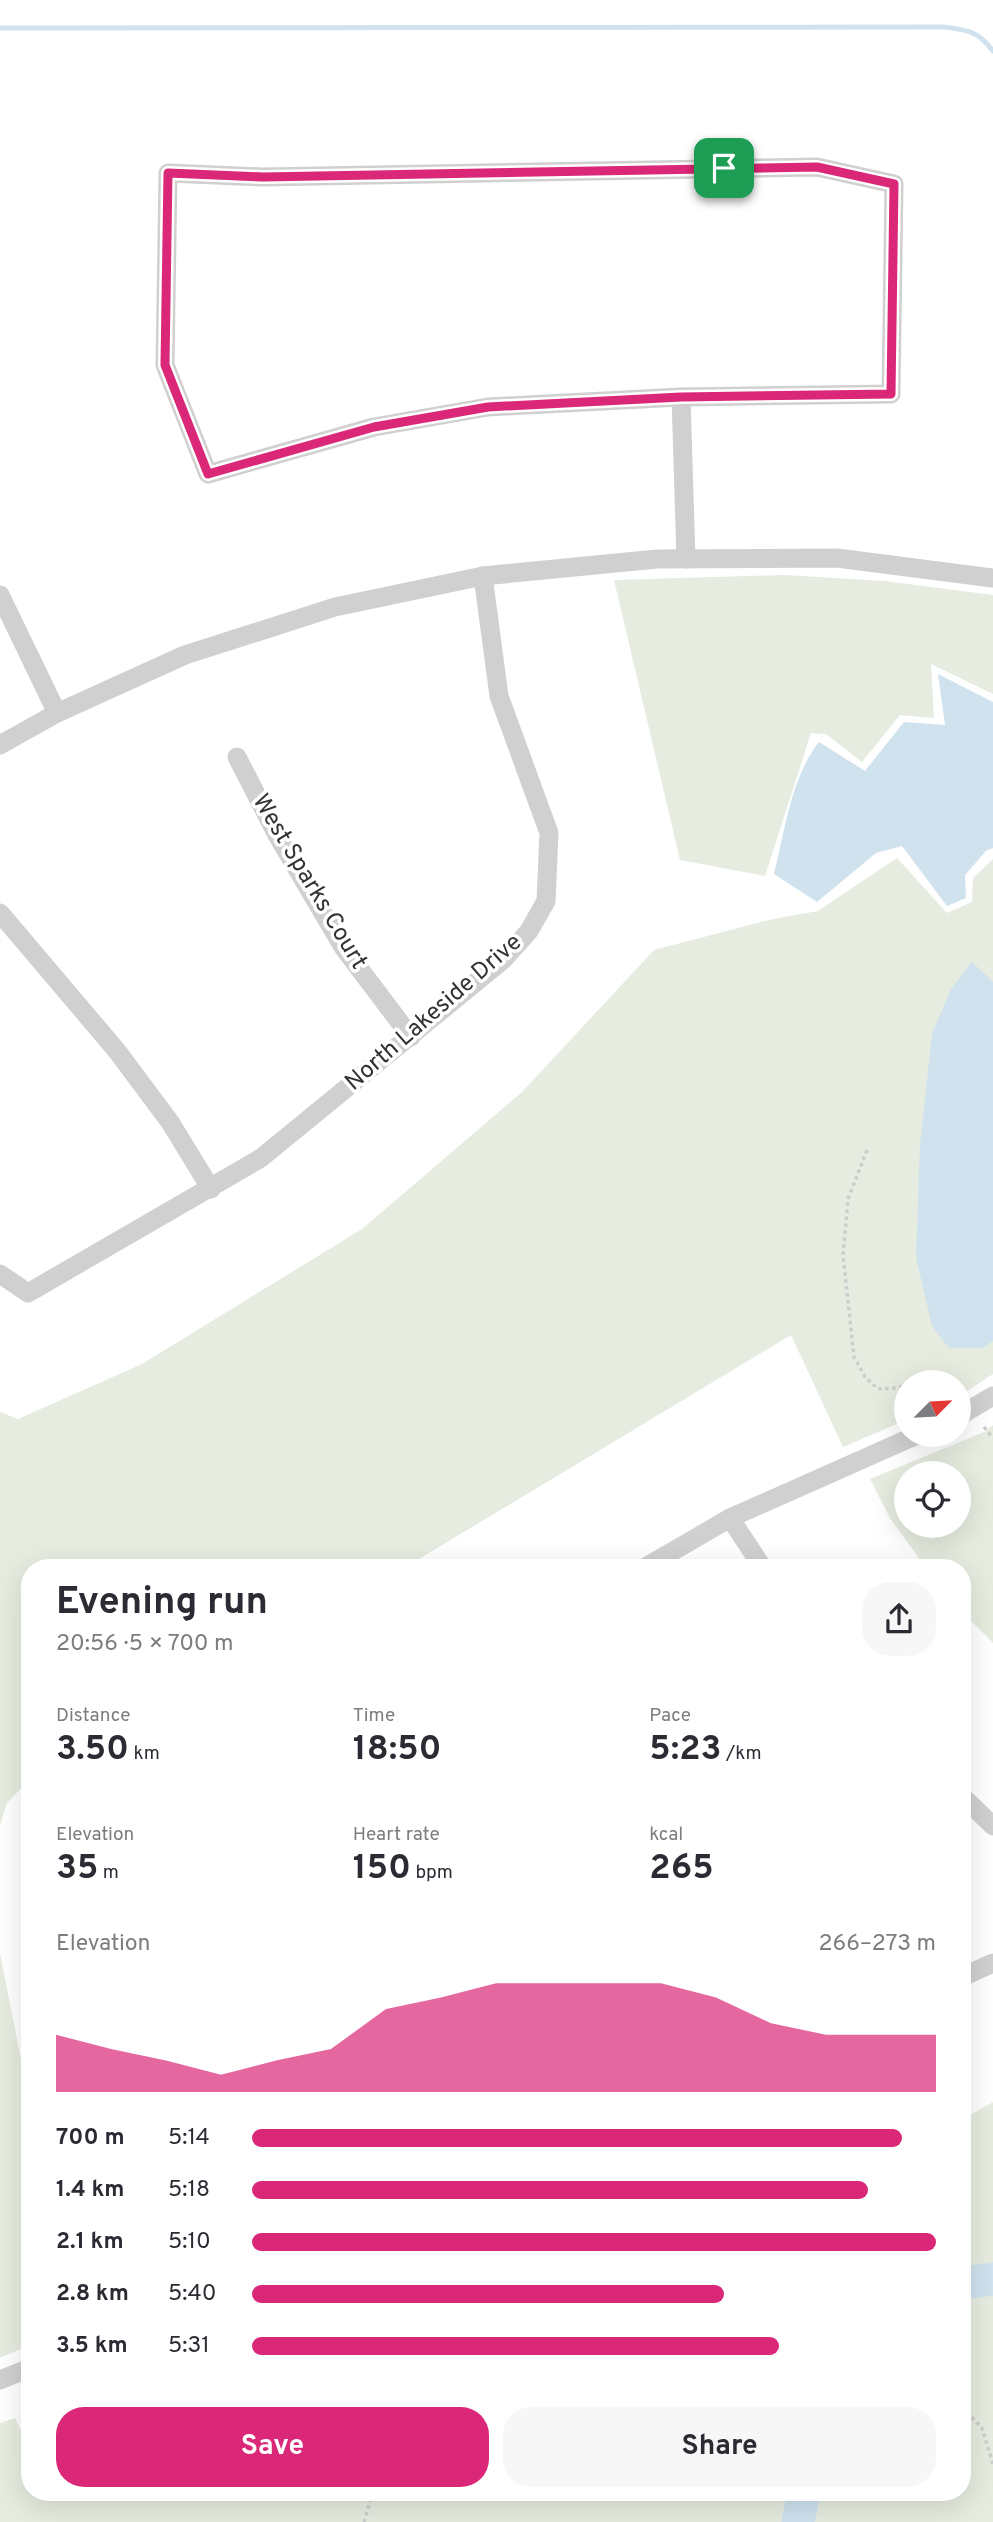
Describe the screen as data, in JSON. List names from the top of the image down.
{
  "streets": {
    "street": ["West Sparks Court", "North Lakeside Drive"]
  },
  "crossings": [
    ["West Sparks Court", "North Lakeside Drive"]
  ],
  "north": "top right",
  "page": {
    "heading": ["Evening run", "20:56 · 5 × 700 m"],
    "stats": [
      ["Distance", "3.50 km"],
      ["Time", "18:50"],
      ["Pace", "5:23 /km"],
      ["Elevation", "35 m"],
      ["Heart rate", "150 bpm"],
      ["kcal", "265"]
    ],
    "chart": ["Elevation", "266–273 m"],
    "list": [
      {
        "name": "700 m",
        "note": "5:14"
      },
      {
        "name": "1.4 km",
        "note": "5:18"
      },
      {
        "name": "2.1 km",
        "note": "5:10"
      },
      {
        "name": "2.8 km",
        "note": "5:40"
      },
      {
        "name": "3.5 km",
        "note": "5:31"
      }
    ],
    "buttons": ["Save", "Share"]
  }
}
